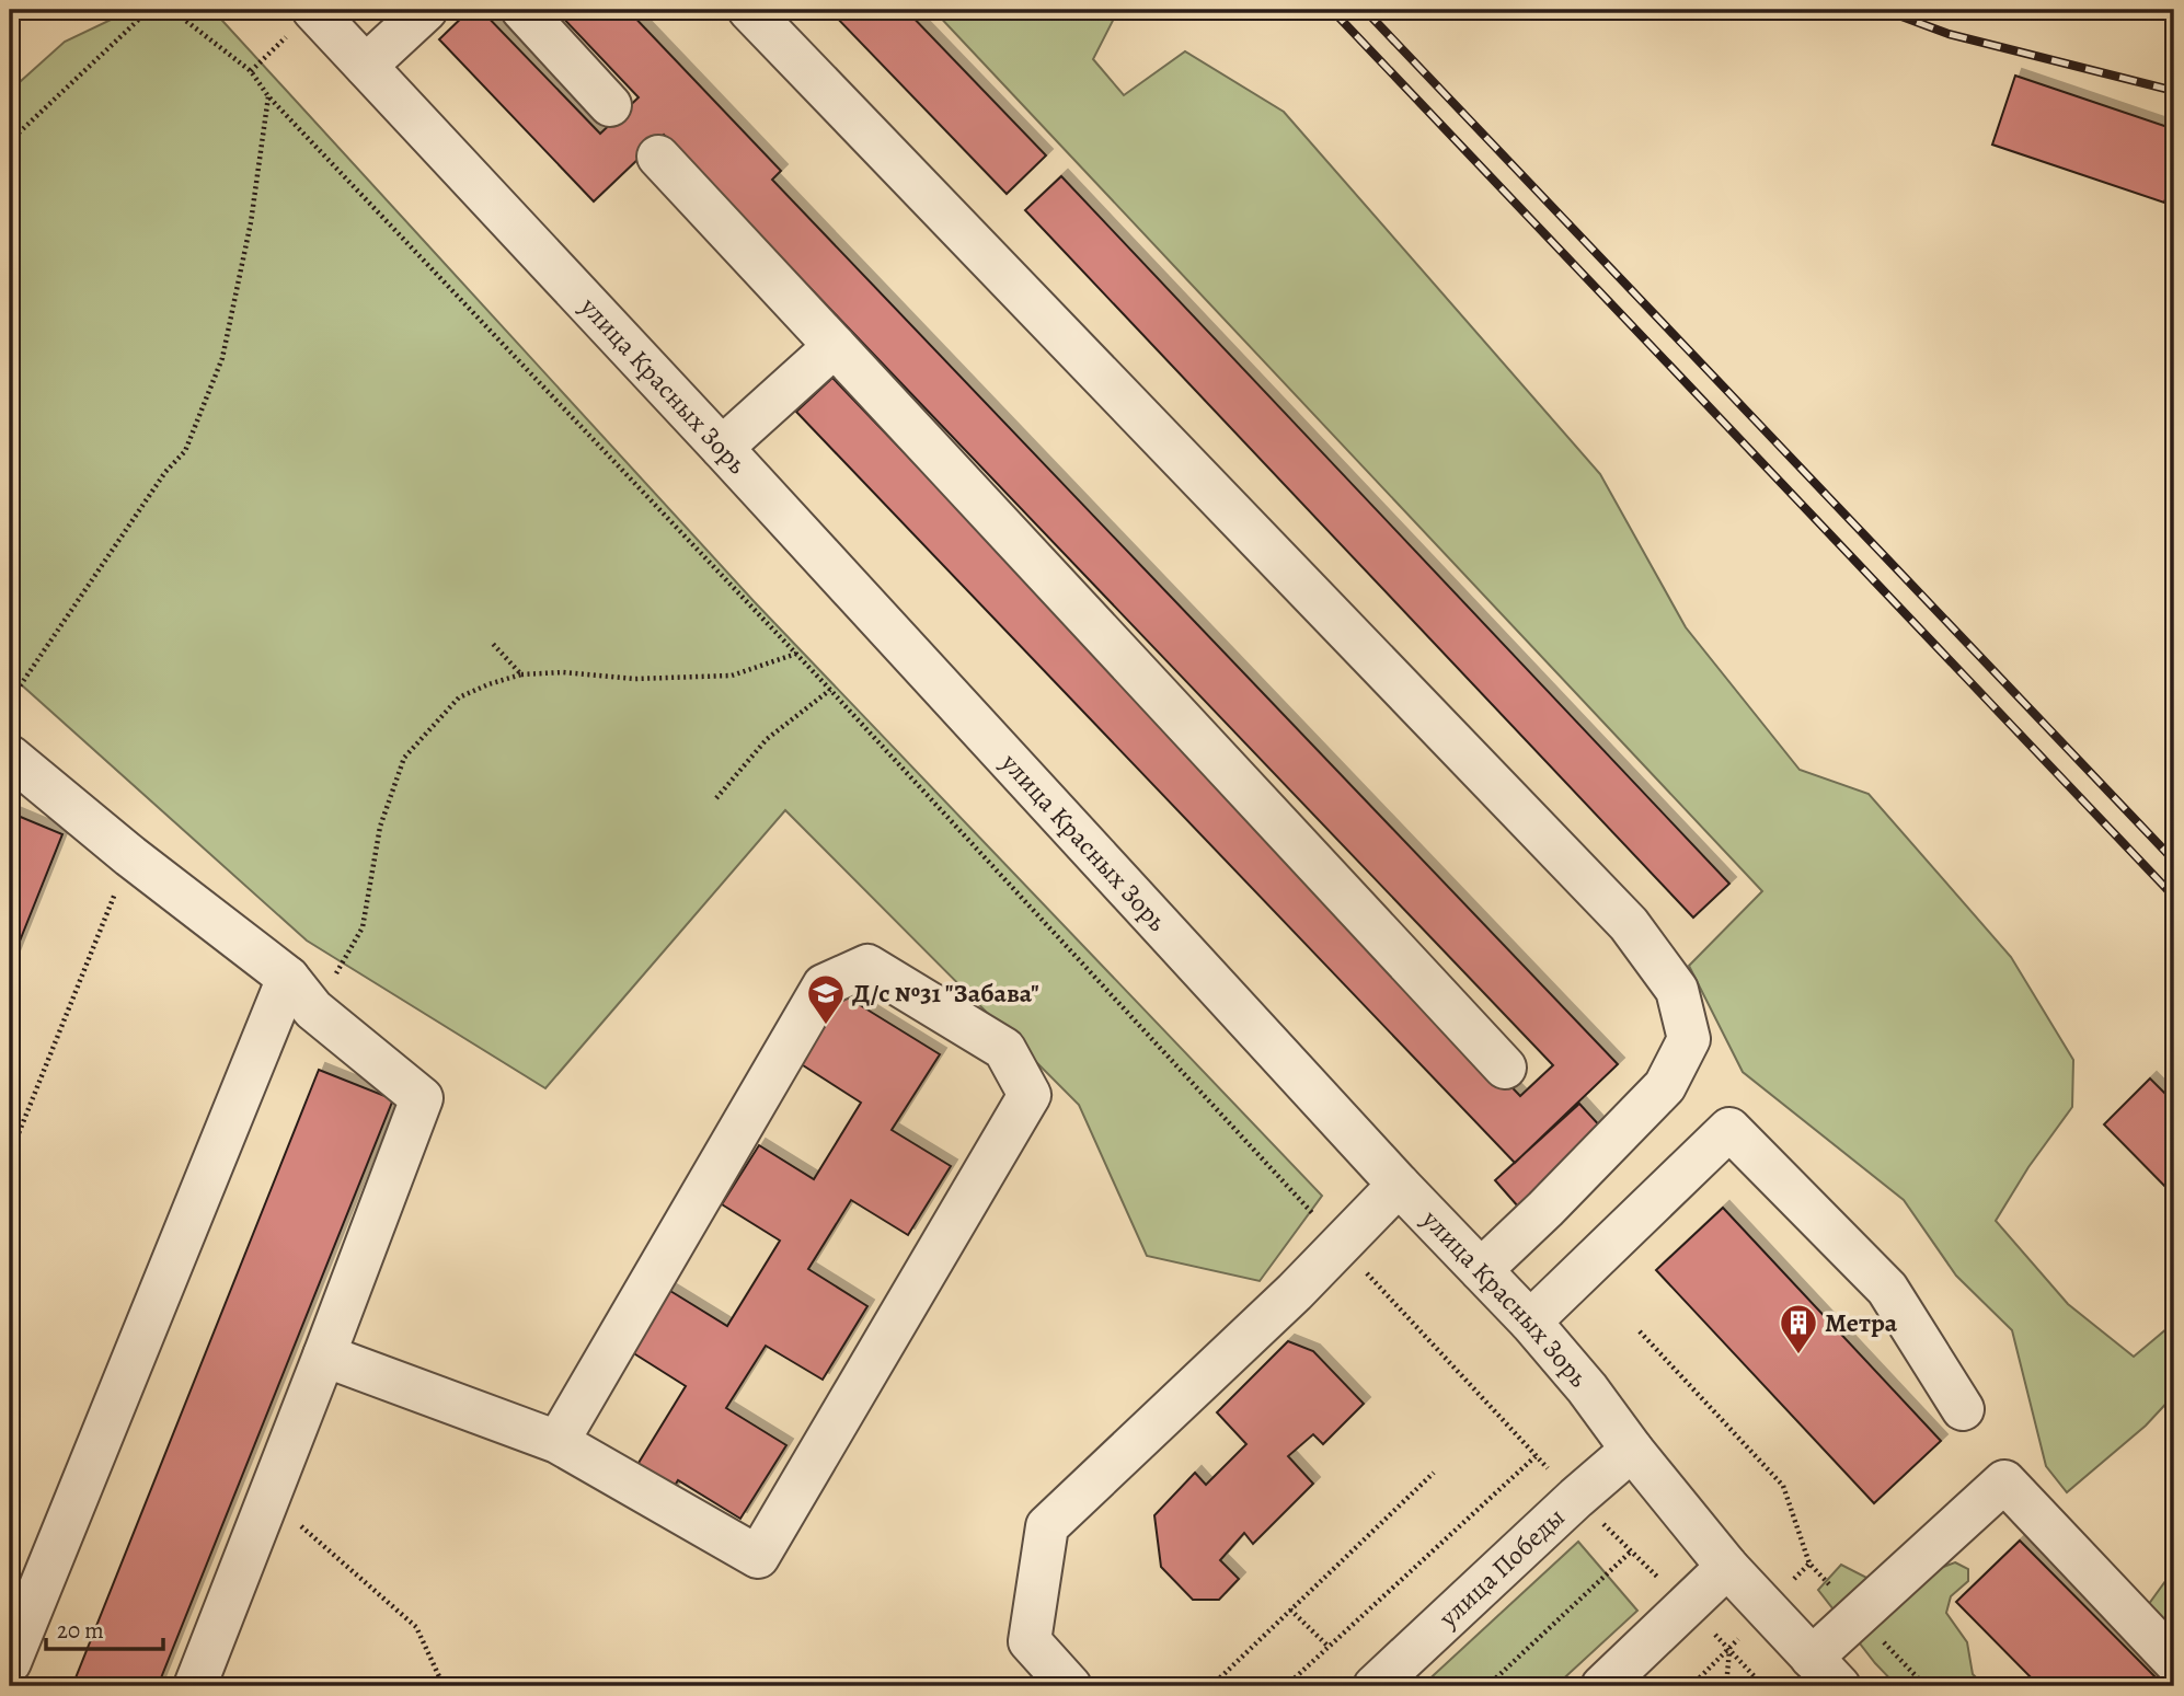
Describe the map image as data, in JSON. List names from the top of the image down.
{
  "streets": {
    "street": ["улица Красных Зорь", "улица Победы"]
  },
  "crossings": [
    ["улица Красных Зорь", "улица Победы"]
  ],
  "places": {
    "school or university": ["Д/с №31 \"Забава\""],
    "building": ["Метра"]
  },
  "scale_bar": "20 m"
}
